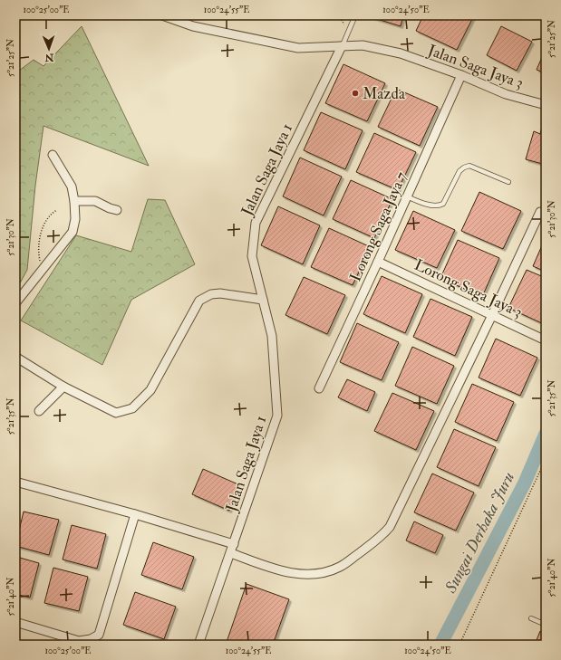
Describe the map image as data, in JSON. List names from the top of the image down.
{
  "streets": {
    "street": [
      "Jalan Saga Jaya 3",
      "Jalan Saga Jaya 1",
      "Lorong Saga Jaya 7",
      "Lorong Saga Jaya 3"
    ]
  },
  "crossings": [
    ["Jalan Saga Jaya 3", "Jalan Saga Jaya 1"],
    ["Jalan Saga Jaya 3", "Lorong Saga Jaya 7"],
    ["Lorong Saga Jaya 7", "Lorong Saga Jaya 3"]
  ],
  "water": ["Sungai Derhaka Juru"],
  "places": ["Mazda"],
  "north": "bottom",
  "coordinates": [
    "100°25'00\"E",
    "100°24'55\"E",
    "100°24'50\"E",
    "5°21'25\"N",
    "5°21'30\"N",
    "5°21'35\"N",
    "5°21'40\"N"
  ]
}
